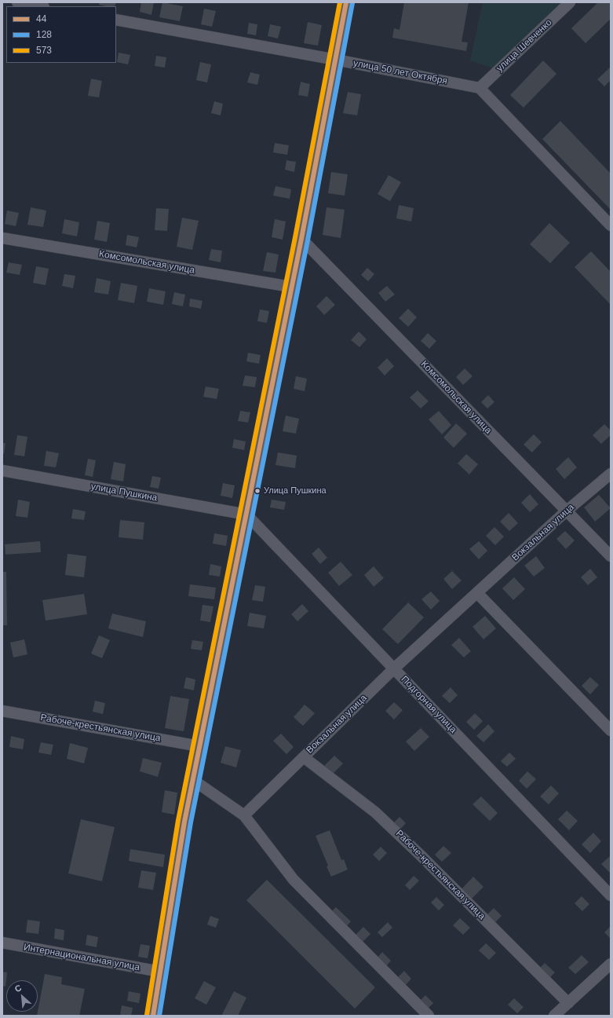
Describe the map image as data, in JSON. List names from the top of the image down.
{
  "streets": {
    "street": [
      "улица Шевченко",
      "улица 50 лет Октября",
      "Комсомольская улица",
      "улица Пушкина",
      "Вокзальная улица",
      "Подгорная улица",
      "Рабоче-крестьянская улица",
      "Интернациональная улица"
    ]
  },
  "crossings": [
    ["улица Шевченко", "улица 50 лет Октября"],
    ["Комсомольская улица", "Вокзальная улица"],
    ["улица Пушкина", "Подгорная улица"],
    ["Вокзальная улица", "Подгорная улица"],
    ["Вокзальная улица", "Рабоче-крестьянская улица"]
  ],
  "places": ["Улица Пушкина"],
  "lines": ["transit line 44", "transit line 573", "transit line 128"],
  "legend": ["44", "128", "573"],
  "north": "top left"
}
